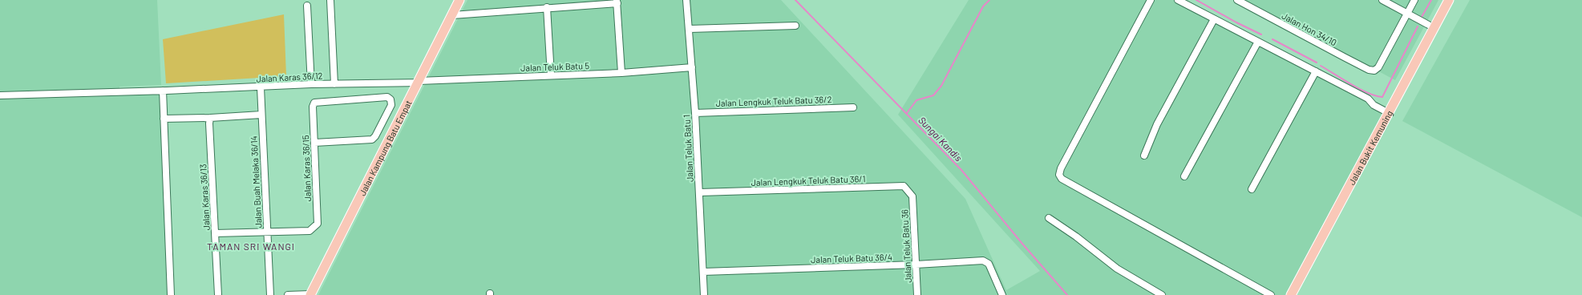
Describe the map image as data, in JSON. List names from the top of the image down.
{
  "streets": {
    "main road": ["Jalan Kampung Batu Empat", "Jalan Bukit Kemuning"],
    "street": [
      "Jalan Hon 34/10",
      "Jalan Teluk Batu 5",
      "Jalan Karas 36/12",
      "Jalan Lengkuk Teluk Batu 36/2",
      "Jalan Teluk Batu 1",
      "Jalan Karas 36/15",
      "Jalan Lengkuk Teluk Batu 36/1",
      "Jalan Buah Melaka 36/14",
      "Jalan Karas 36/13",
      "Jalan Teluk Batu 36",
      "Jalan Teluk Batu 36/4"
    ]
  },
  "crossings": [
    ["Jalan Teluk Batu 5", "Jalan Karas 36/12"],
    ["Jalan Teluk Batu 5", "Jalan Kampung Batu Empat"],
    ["Jalan Teluk Batu 5", "Jalan Teluk Batu 1"],
    ["Jalan Karas 36/12", "Jalan Kampung Batu Empat"],
    ["Jalan Karas 36/12", "Jalan Buah Melaka 36/14"],
    ["Jalan Lengkuk Teluk Batu 36/2", "Jalan Teluk Batu 1"],
    ["Jalan Teluk Batu 1", "Jalan Lengkuk Teluk Batu 36/1"],
    ["Jalan Teluk Batu 1", "Jalan Teluk Batu 36/4"],
    ["Jalan Karas 36/15", "Jalan Buah Melaka 36/14"],
    ["Jalan Lengkuk Teluk Batu 36/1", "Jalan Teluk Batu 36"],
    ["Jalan Teluk Batu 36", "Jalan Teluk Batu 36/4"]
  ],
  "districts": ["TAMAN SRI WANGI"],
  "water": ["Sungai Kandis"]
}
